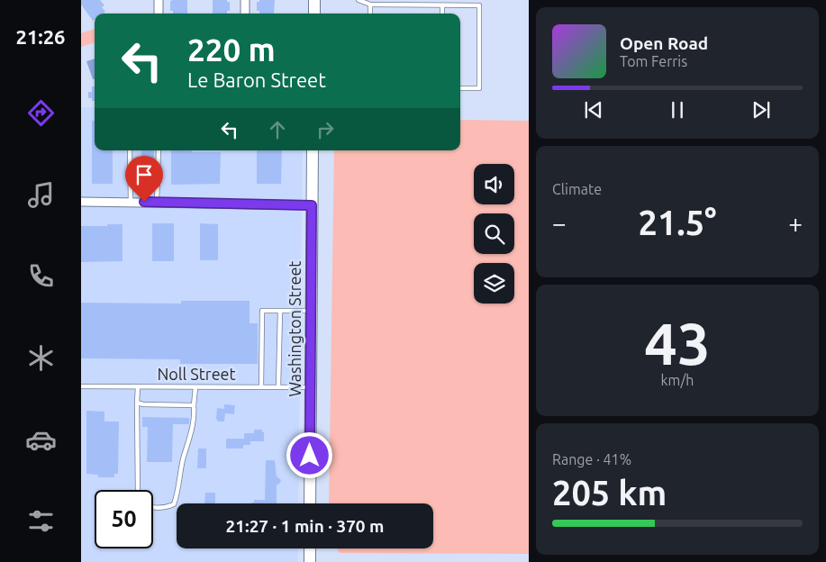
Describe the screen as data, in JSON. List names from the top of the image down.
{
  "streets": {
    "main road": ["Washington Street"],
    "lane": ["Noll Street"]
  },
  "crossings": [
    ["Washington Street", "Noll Street"]
  ],
  "page": {
    "tabs": "21:26",
    "turn": ["220 m", "Le Baron Street"],
    "song": ["Open Road", "Tom Ferris"],
    "tile": [
      "Climate",
      ["43", "km/h"],
      ["Range · 41%", "205 km"]
    ],
    "heat": ["−", "21.5°", "+"],
    "limit": "50",
    "trip": "21:27 · 1 min · 370 m"
  }
}
